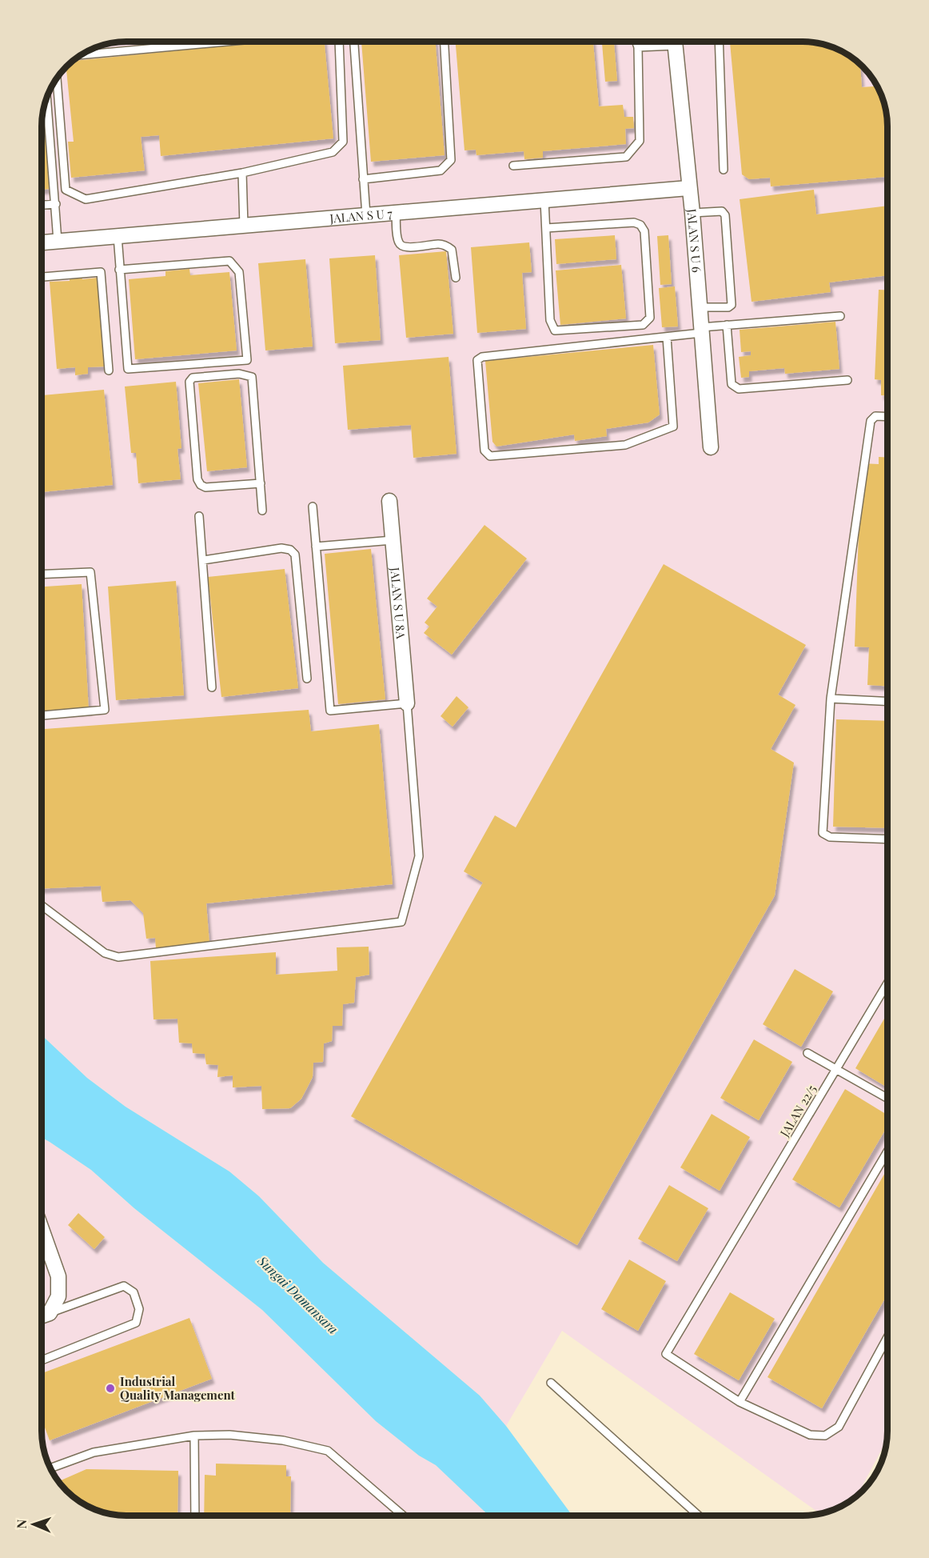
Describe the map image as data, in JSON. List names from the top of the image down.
{
  "streets": {
    "street": ["JALAN S U 7", "JALAN S U 6", "JALAN S U 8A"],
    "lane": ["JALAN 22/5"]
  },
  "crossings": [
    ["JALAN S U 7", "JALAN S U 6"]
  ],
  "water": ["Sungai Damansara"],
  "places": ["Industrial Quality Management"],
  "north": "left"
}
